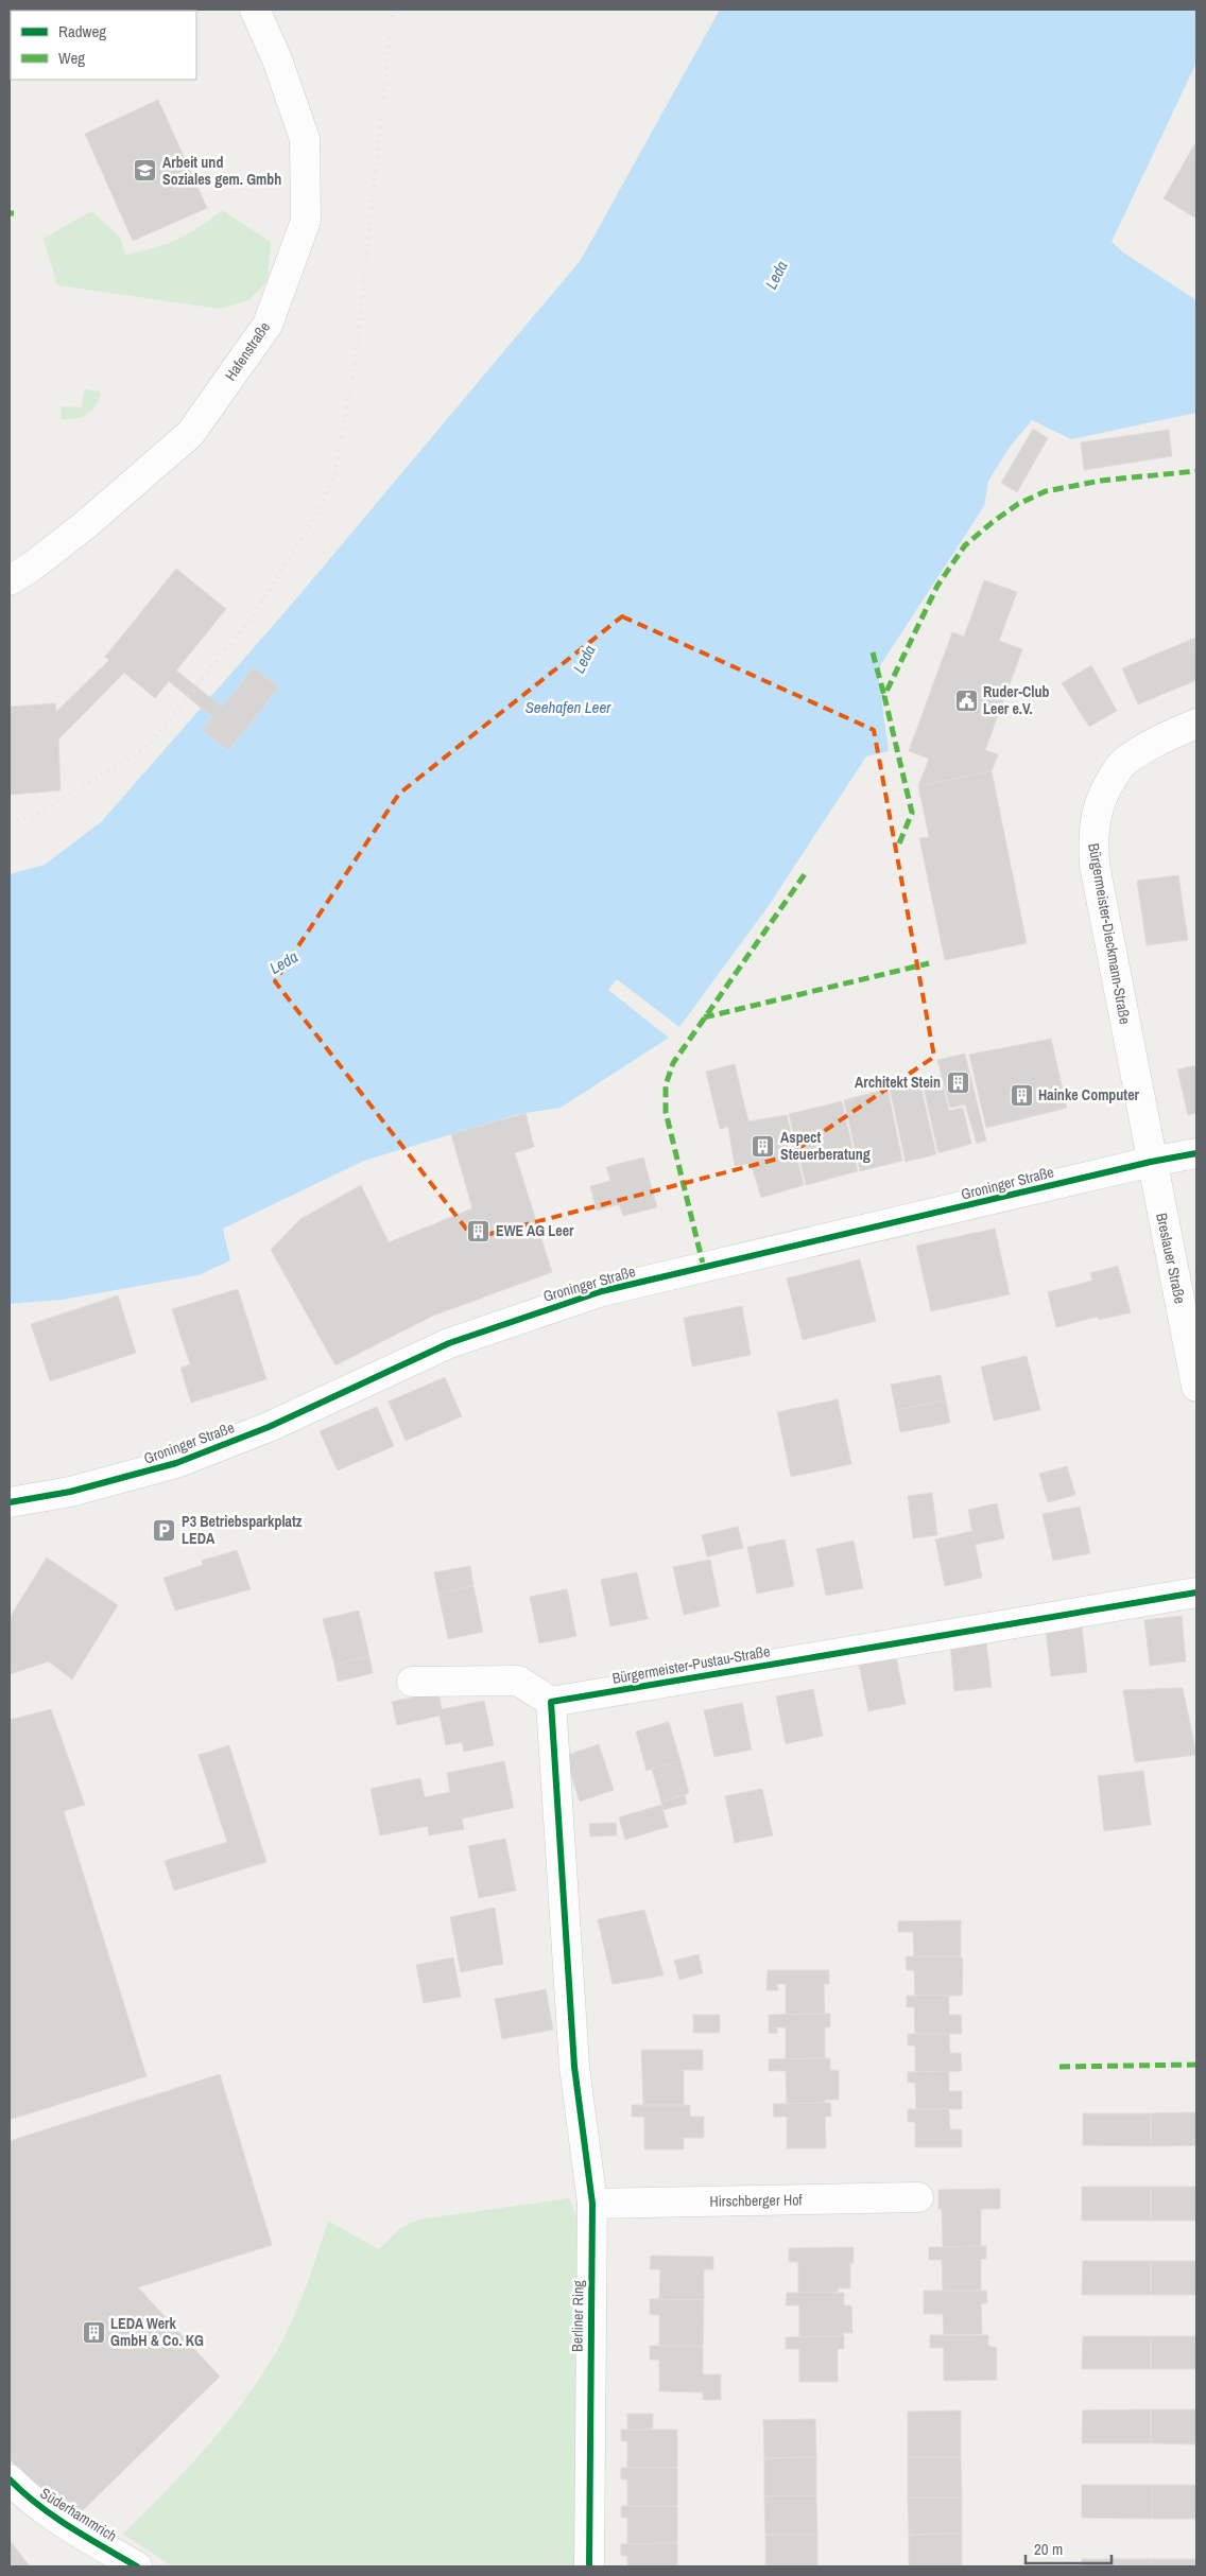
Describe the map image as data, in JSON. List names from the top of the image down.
{
  "streets": {
    "street": [
      "Hafenstraße",
      "Bürgermeister-Dieckmann-Straße",
      "Groninger Straße",
      "Breslauer Straße",
      "Bürgermeister-Pustau-Straße",
      "Hirschberger Hof",
      "Berliner Ring",
      "Süderhammrich"
    ]
  },
  "crossings": [
    ["Bürgermeister-Dieckmann-Straße", "Groninger Straße"],
    ["Bürgermeister-Dieckmann-Straße", "Breslauer Straße"],
    ["Groninger Straße", "Breslauer Straße"],
    ["Bürgermeister-Pustau-Straße", "Berliner Ring"],
    ["Hirschberger Hof", "Berliner Ring"]
  ],
  "water": ["Leda", "Seehafen Leer"],
  "places": {
    "school or university": ["Arbeit und Soziales gem. Gmbh"],
    "public building": ["Ruder-Club Leer e.V."],
    "building": [
      "Architekt Stein",
      "Hainke Computer",
      "Aspect Steuerberatung",
      "EWE AG Leer",
      "LEDA Werk GmbH & Co. KG"
    ],
    "parking": ["P3 Betriebsparkplatz LEDA"]
  },
  "legend": ["Radweg", "Weg"],
  "scale_bar": "20 m"
}
